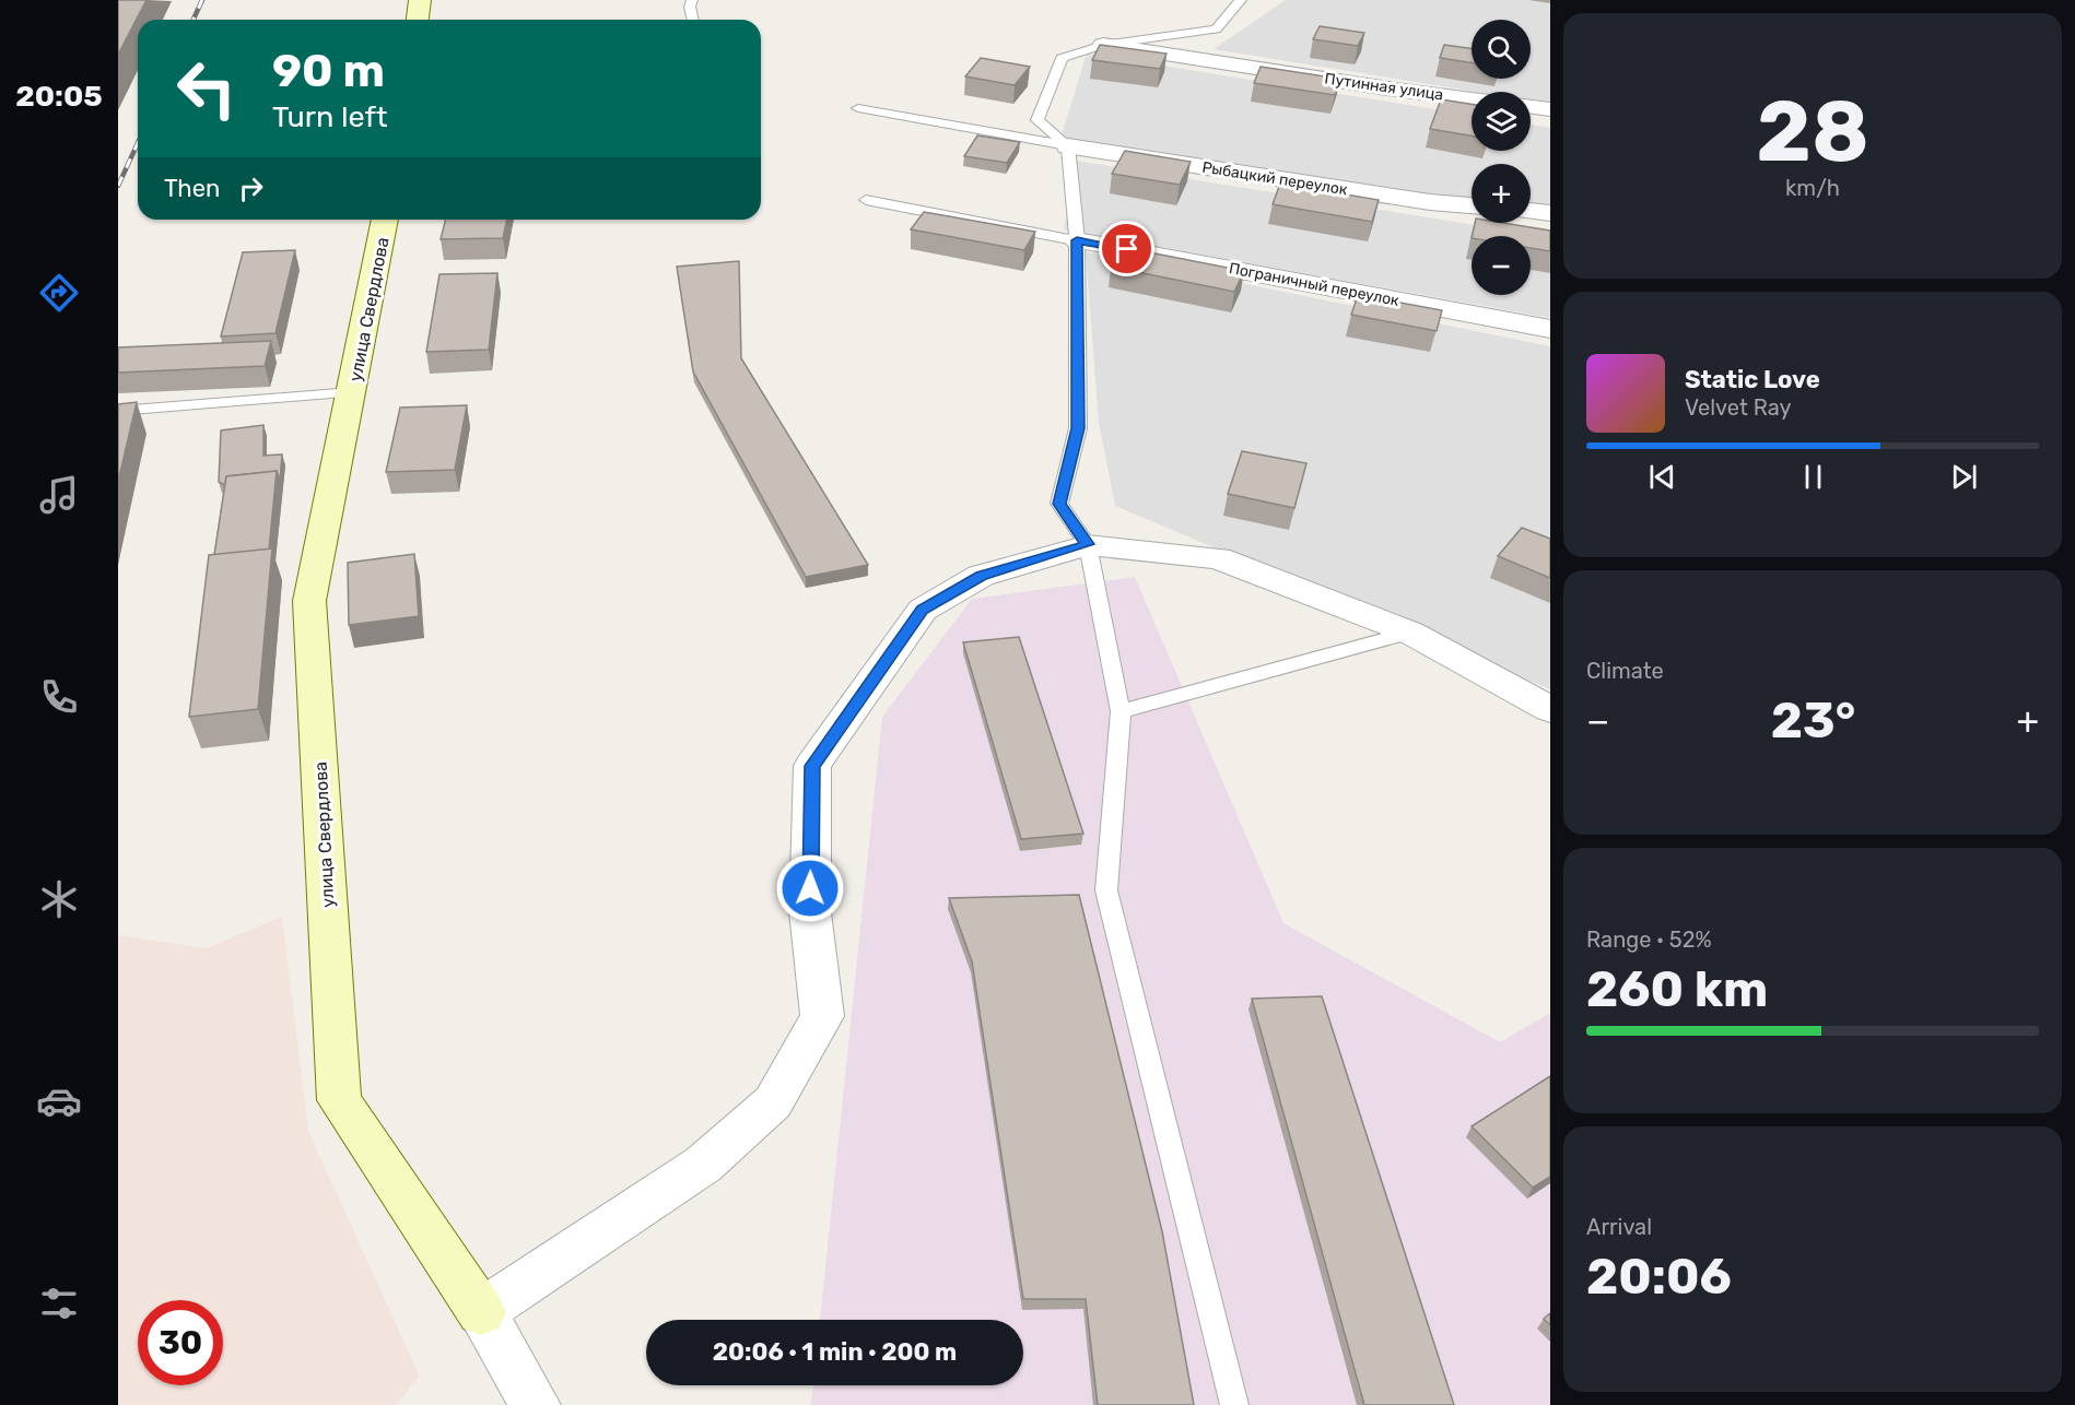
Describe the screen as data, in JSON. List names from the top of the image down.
{
  "streets": {
    "street": [
      "Путинная улица",
      "Рыбацкий переулок",
      "Пограничный переулок",
      "улица Свердлова"
    ]
  },
  "page": {
    "tabs": "20:05",
    "tile": [
      ["28", "km/h"],
      "Climate",
      ["Range · 52%", "260 km"],
      ["Arrival", "20:06"]
    ],
    "map_buttons": ["+", "−"],
    "turn": ["90 m", "Turn left"],
    "then": "Then",
    "song": ["Static Love", "Velvet Ray"],
    "heat": ["−", "23°", "+"],
    "limit": "30",
    "trip": "20:06 · 1 min · 200 m"
  }
}
